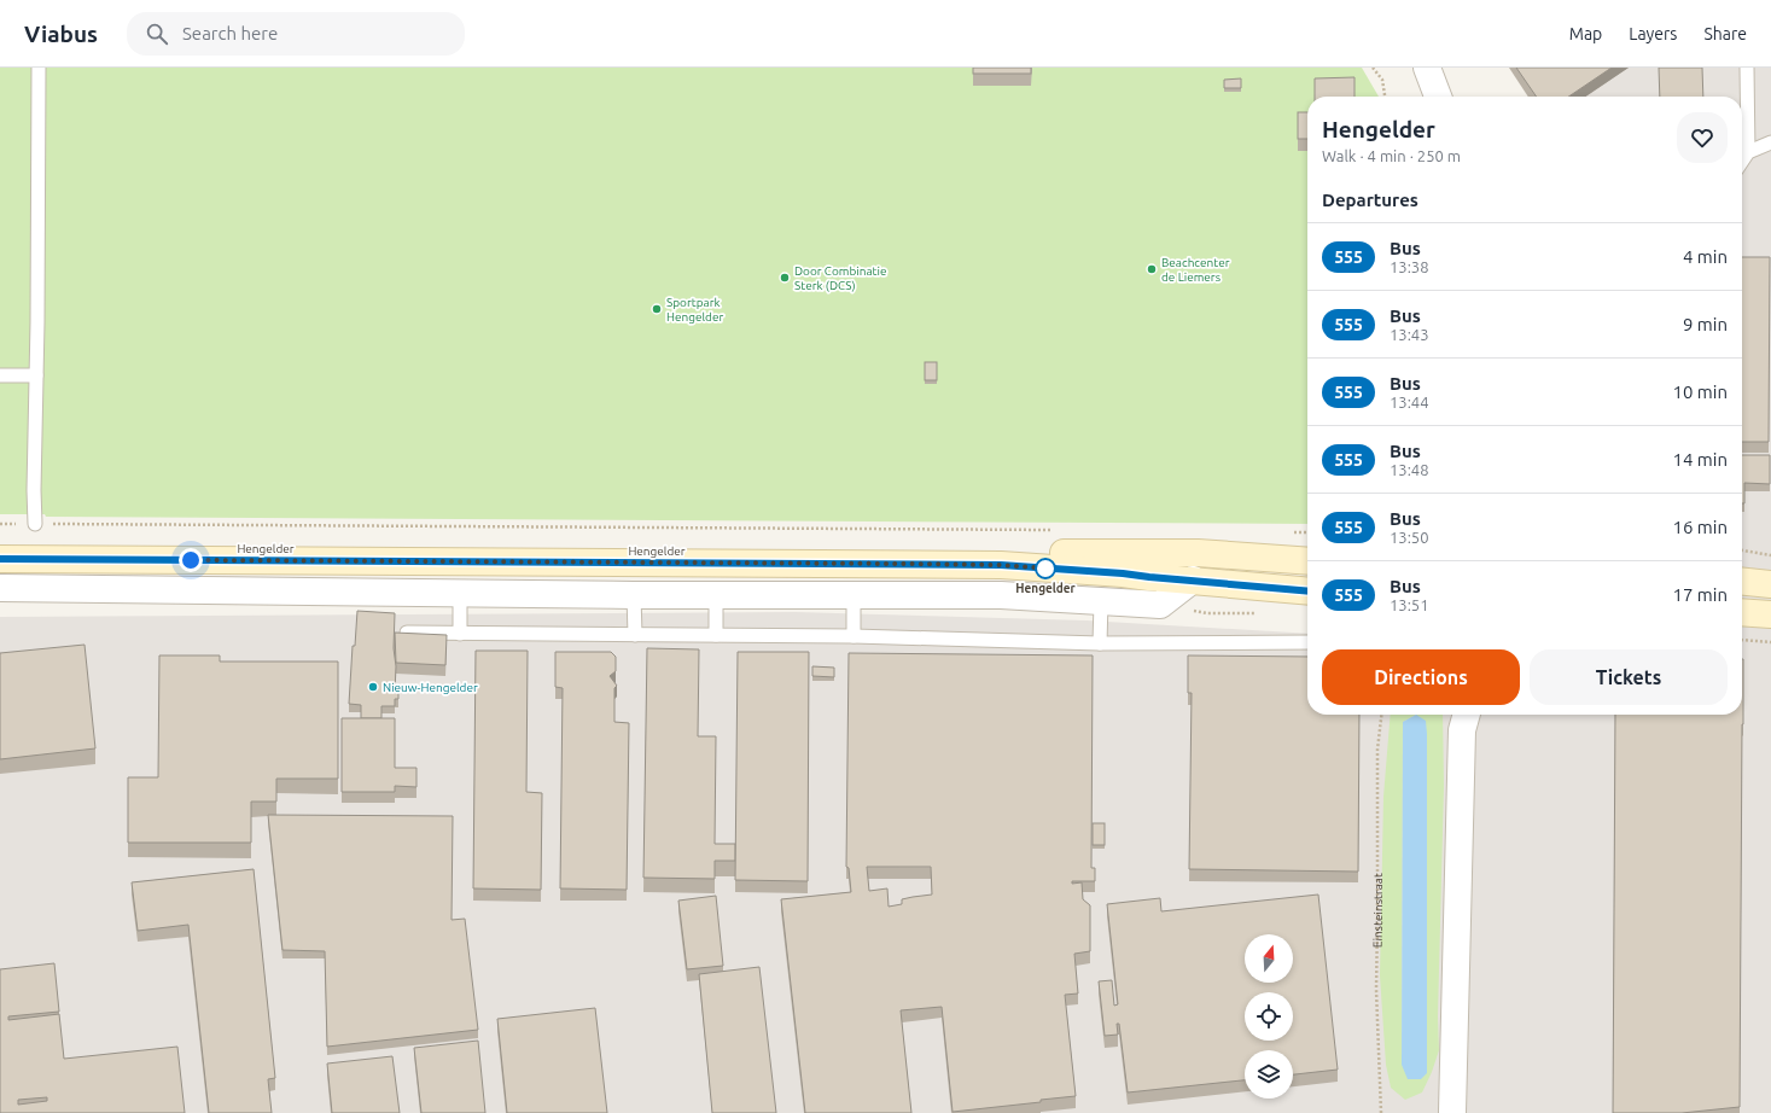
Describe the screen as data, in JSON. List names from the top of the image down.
{
  "streets": {
    "main road": ["Hengelder"],
    "path": ["Einsteinstraat"]
  },
  "places": [
    "Beachcenter de Liemers",
    "Door Combinatie Sterk (DCS)",
    "Sportpark Hengelder",
    "Hengelder",
    "Nieuw-Hengelder"
  ],
  "lines": ["bus line 555"],
  "north": "top",
  "page": {
    "header": "Viabus",
    "search": "Search here",
    "nav": ["Map", "Layers", "Share"],
    "heading": [
      ["Hengelder", "Walk · 4 min · 250 m"],
      "Departures"
    ],
    "list": [
      {
        "mark": "555",
        "name": "Bus",
        "note": "13:38",
        "value": "4 min"
      },
      {
        "mark": "555",
        "name": "Bus",
        "note": "13:43",
        "value": "9 min"
      },
      {
        "mark": "555",
        "name": "Bus",
        "note": "13:44",
        "value": "10 min"
      },
      {
        "mark": "555",
        "name": "Bus",
        "note": "13:48",
        "value": "14 min"
      },
      {
        "mark": "555",
        "name": "Bus",
        "note": "13:50",
        "value": "16 min"
      },
      {
        "mark": "555",
        "name": "Bus",
        "note": "13:51",
        "value": "17 min"
      }
    ],
    "buttons": ["Directions", "Tickets"]
  }
}
